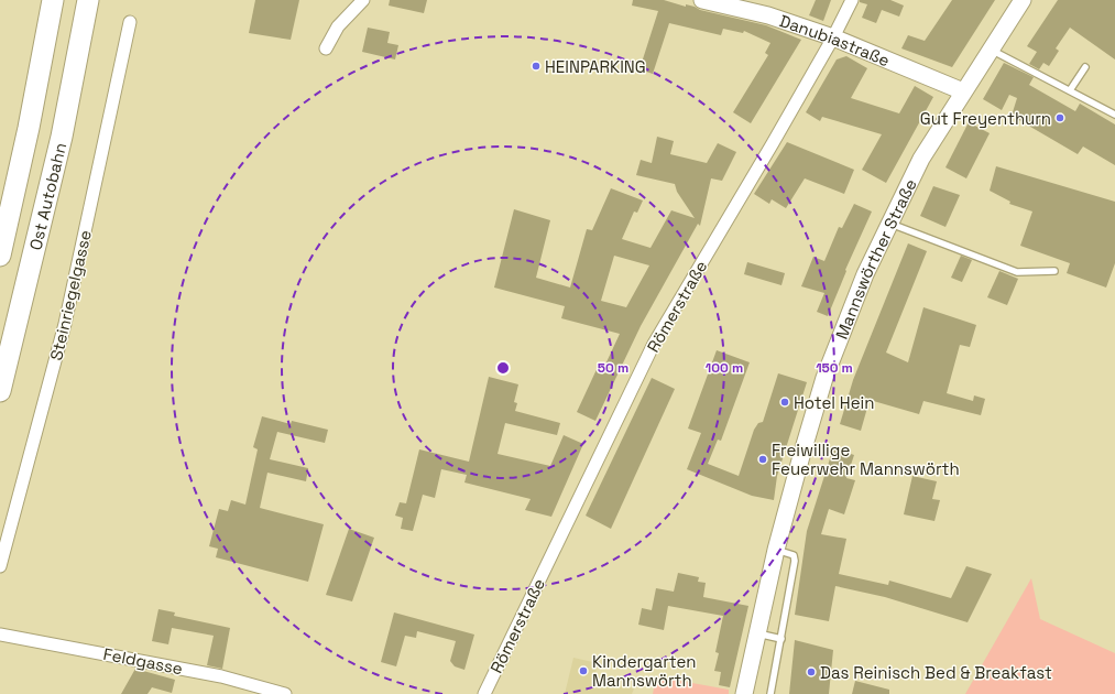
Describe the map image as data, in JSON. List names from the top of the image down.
{
  "streets": {
    "highway": ["Ost Autobahn"],
    "main road": ["Danubiastraße", "Mannswörther Straße"],
    "street": ["Steinriegelgasse", "Römerstraße", "Feldgasse"]
  },
  "crossings": [
    ["Danubiastraße", "Mannswörther Straße"],
    ["Danubiastraße", "Römerstraße"]
  ],
  "places": [
    "HEINPARKING",
    "Gut Freyenthurn",
    "Hotel Hein",
    "Freiwillige Feuerwehr Mannswörth",
    "Kindergarten Mannswörth",
    "Das Reinisch Bed & Breakfast"
  ],
  "rings": ["50 m", "100 m", "150 m"]
}
